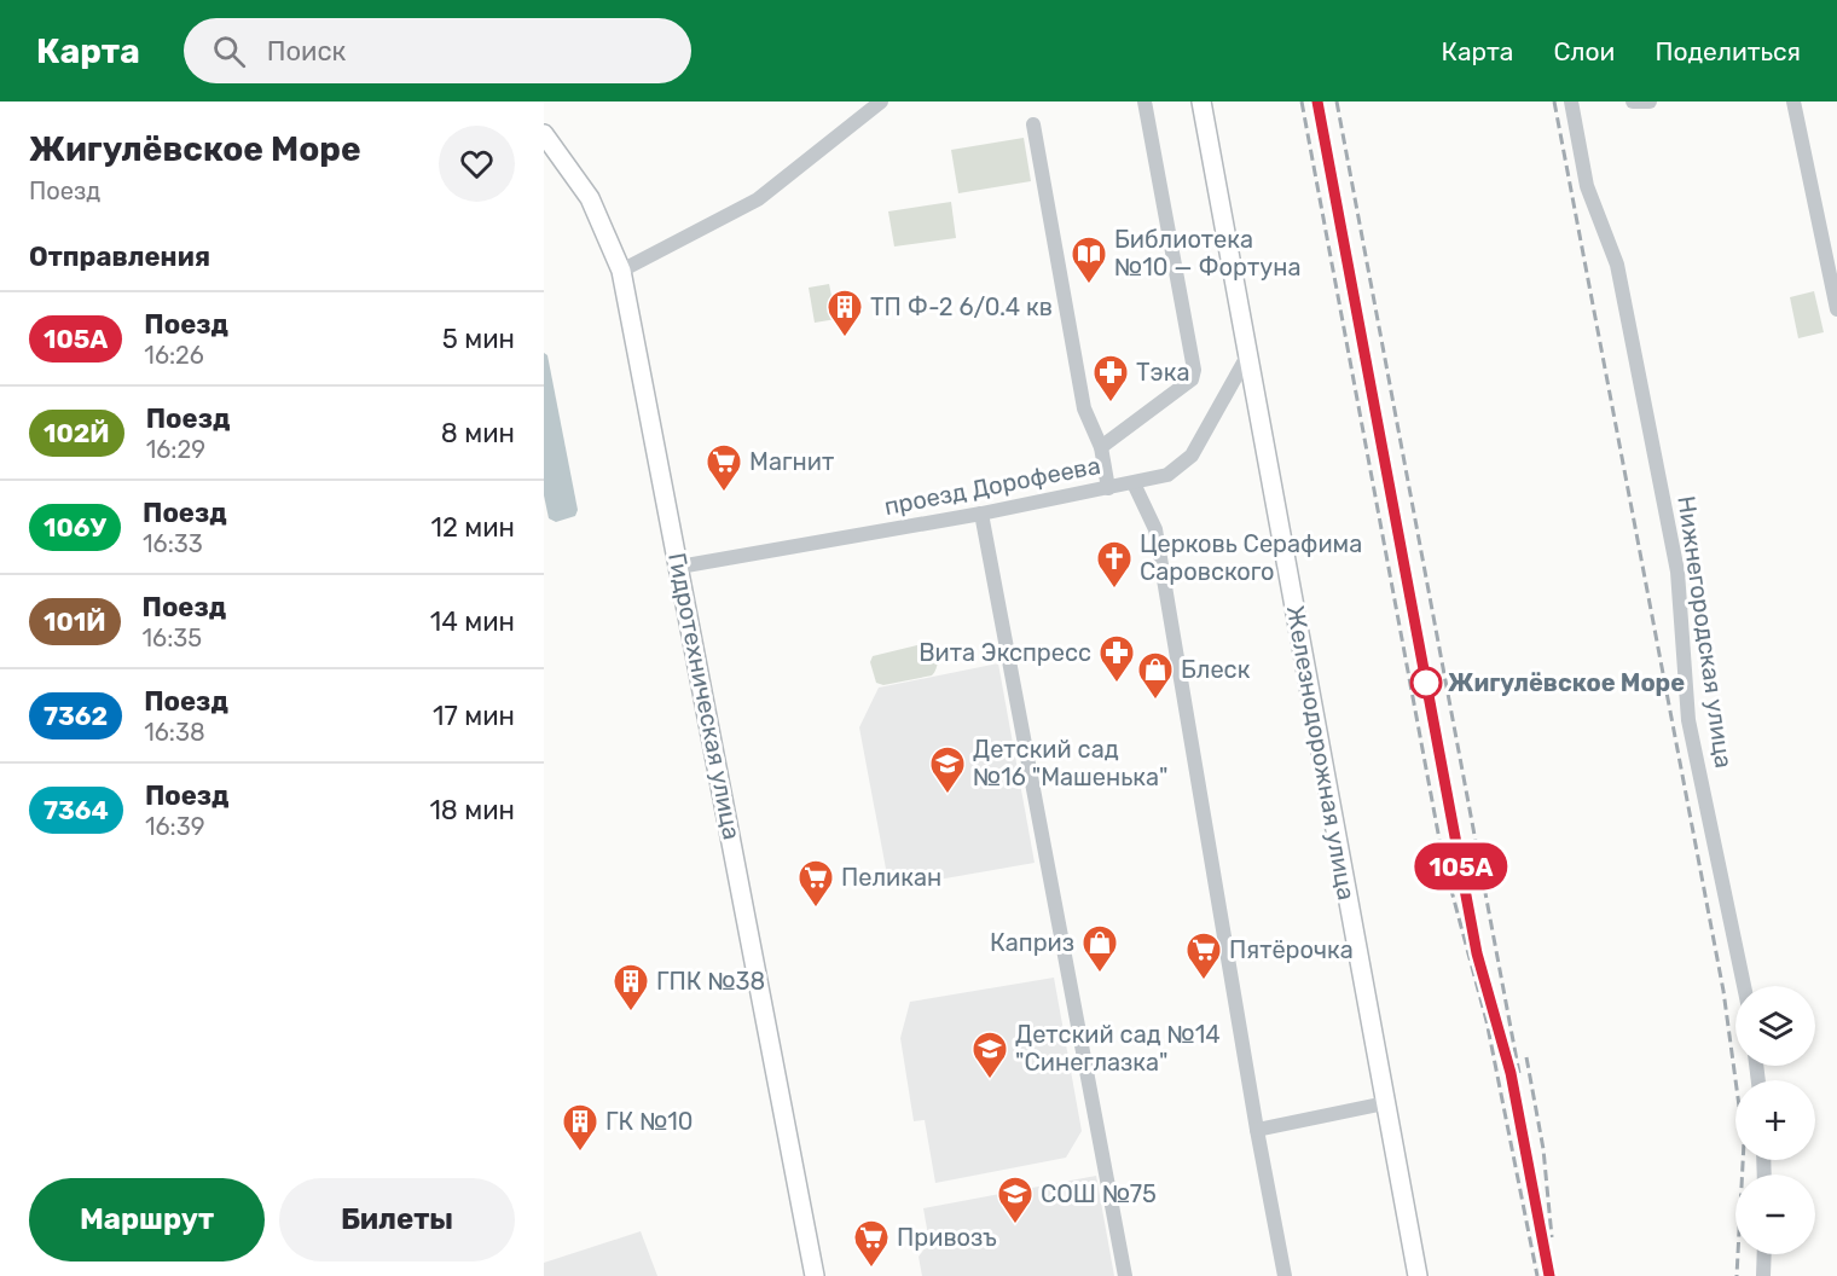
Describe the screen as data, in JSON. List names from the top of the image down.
{
  "streets": {
    "main road": ["Гидротехническая улица", "Железнодорожная улица"],
    "street": ["проезд Дорофеева", "Нижнегородская улица"]
  },
  "crossings": [
    ["проезд Дорофеева", "Гидротехническая улица"],
    ["проезд Дорофеева", "Железнодорожная улица"]
  ],
  "places": {
    "library": ["Библиотека №10 — Фортуна"],
    "building": ["ТП Ф-2 6/0.4 кв", "ГПК №38", "ГК №10"],
    "pharmacy": ["Тэка", "Вита Экспресс"],
    "supermarket": [
      "Магнит",
      "Пеликан",
      "Пятёрочка",
      "Привозъ"
    ],
    "church": ["Церковь Серафима Саровского"],
    "other": ["Жигулёвское Море"],
    "shop": ["Блеск", "Каприз"],
    "school or university": ["Детский сад №16 \"Машенька\"", "Детский сад №14 \"Синеглазка\"", "СОШ №75"]
  },
  "page": {
    "header": "Карта",
    "search": "Поиск",
    "nav": ["Карта", "Слои", "Поделиться"],
    "heading": [
      ["Жигулёвское Море", "Поезд"],
      "Отправления"
    ],
    "on_map": "105А",
    "list": [
      {
        "mark": "105А",
        "name": "Поезд",
        "note": "16:26",
        "value": "5 мин"
      },
      {
        "mark": "102Й",
        "name": "Поезд",
        "note": "16:29",
        "value": "8 мин"
      },
      {
        "mark": "106У",
        "name": "Поезд",
        "note": "16:33",
        "value": "12 мин"
      },
      {
        "mark": "101Й",
        "name": "Поезд",
        "note": "16:35",
        "value": "14 мин"
      },
      {
        "mark": "7362",
        "name": "Поезд",
        "note": "16:38",
        "value": "17 мин"
      },
      {
        "mark": "7364",
        "name": "Поезд",
        "note": "16:39",
        "value": "18 мин"
      }
    ],
    "map_buttons": ["+", "−"],
    "buttons": ["Маршрут", "Билеты"]
  }
}
